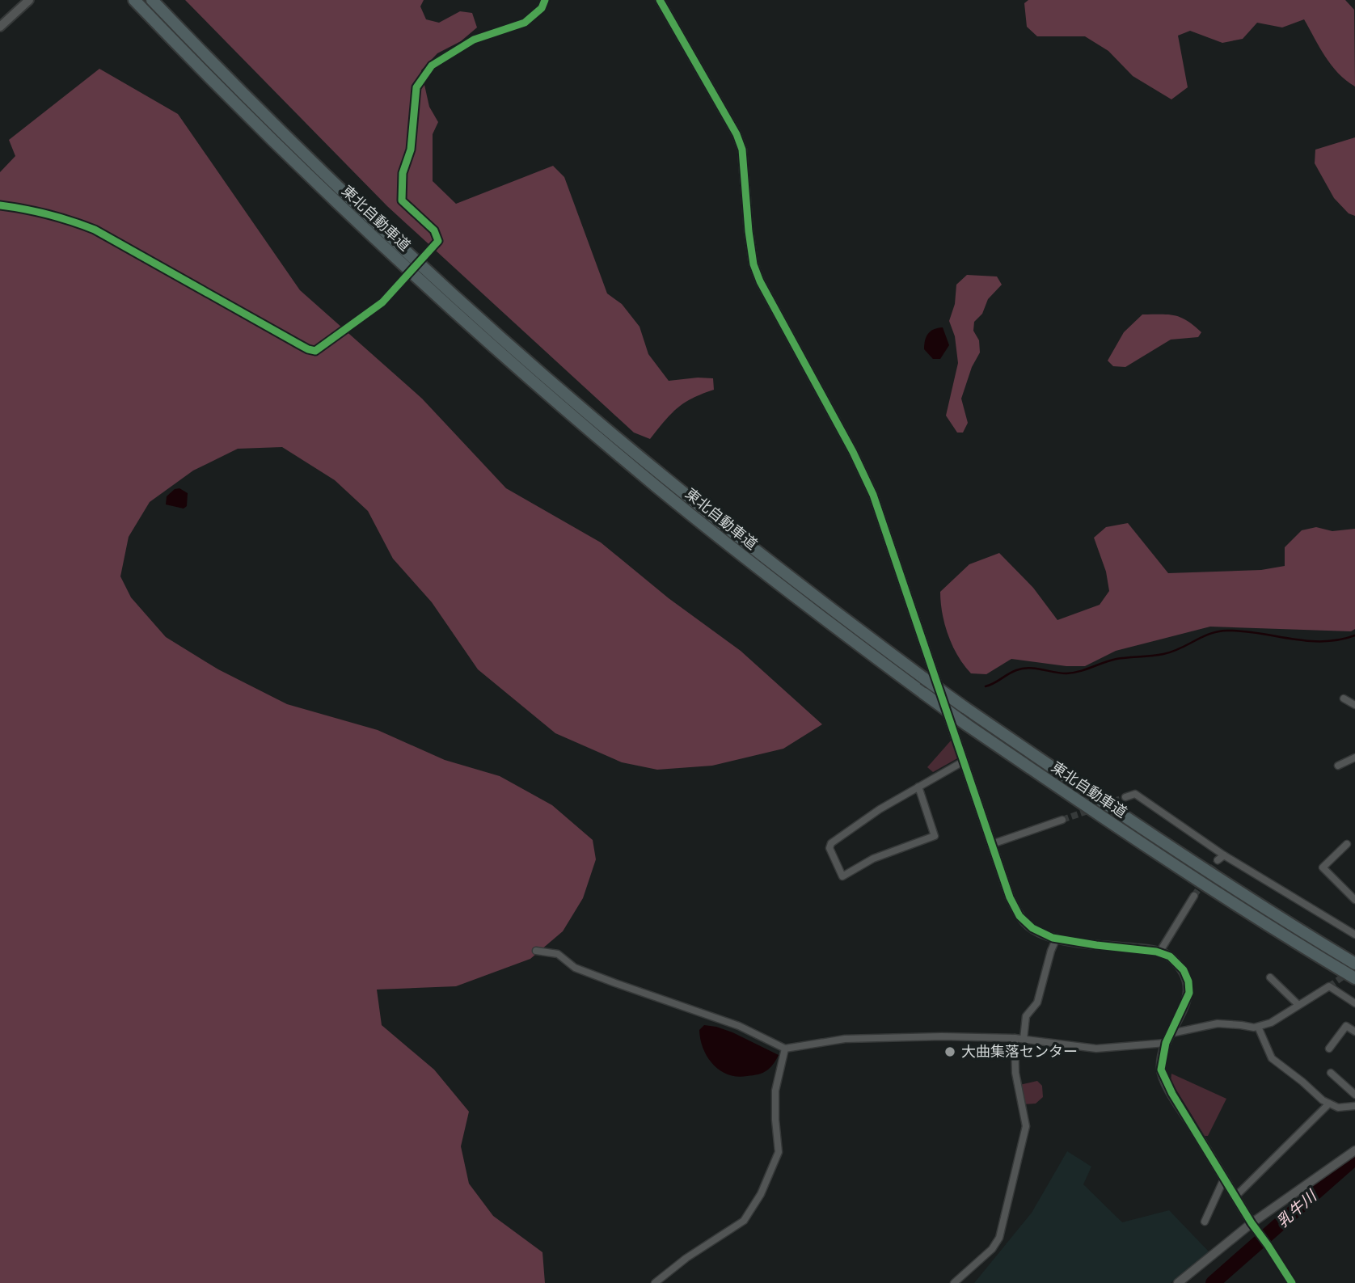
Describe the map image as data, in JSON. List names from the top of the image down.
{
  "streets": {
    "highway": ["東北自動車道"]
  },
  "water": ["乳牛川"],
  "places": ["大曲集落センター"]
}
